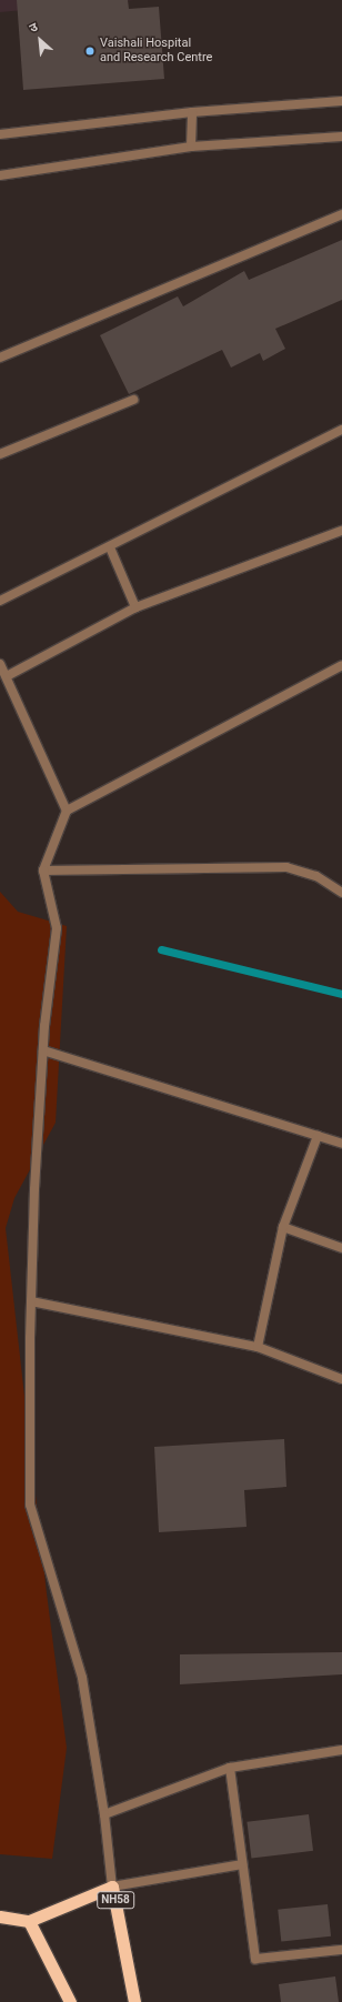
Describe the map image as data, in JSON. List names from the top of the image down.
{
  "streets": {
    "highway": ["NH58"]
  },
  "places": ["Vaishali Hospital and Research Centre"],
  "north": "top left"
}
